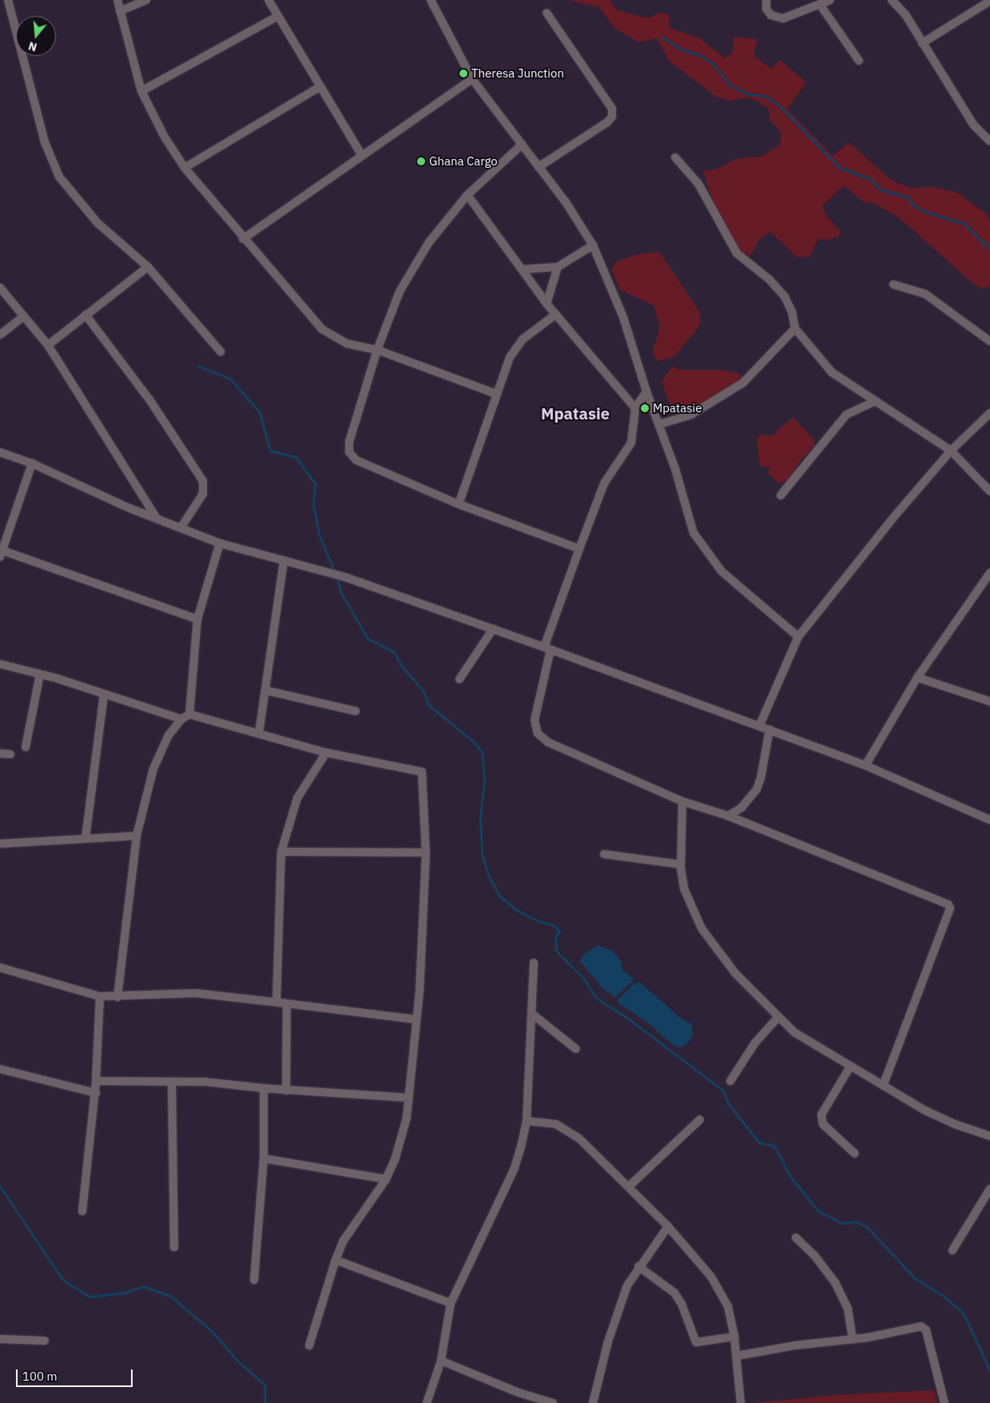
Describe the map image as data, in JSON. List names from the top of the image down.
{
  "districts": ["Mpatasie"],
  "places": ["Theresa Junction", "Ghana Cargo", "Mpatasie"],
  "scale_bar": "100 m",
  "north": "bottom"
}
